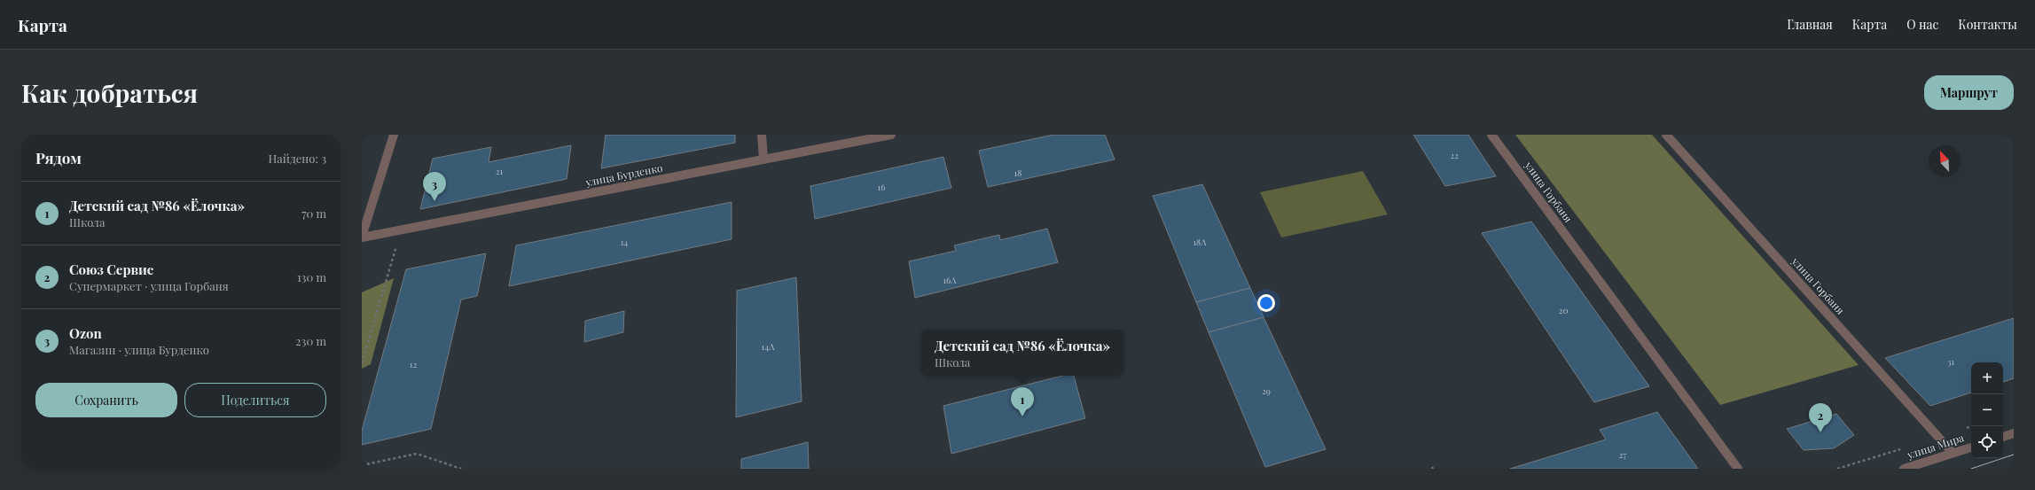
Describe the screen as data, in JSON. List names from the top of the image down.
{
  "streets": {
    "street": ["улица Бурденко", "улица Горбаня", "улица Мира"]
  },
  "crossings": [
    ["улица Горбаня", "улица Мира"]
  ],
  "house_numbers": [
    "22",
    "21",
    "18",
    "16",
    "14",
    "18А",
    "16А",
    "20",
    "14А",
    "31",
    "12",
    "29",
    "27"
  ],
  "north": "top left",
  "page": {
    "header": "Карта",
    "nav": [
      "Главная",
      "Карта",
      "О нас",
      "Контакты"
    ],
    "buttons": [
      "Маршрут",
      ["Сохранить", "Поделиться"]
    ],
    "title": "Как добраться",
    "heading": ["Рядом", "Найдено: 3"],
    "pins": ["3", "1", "2"],
    "list": [
      {
        "mark": "1",
        "name": "Детский сад №86 «Ёлочка»",
        "note": "Школа",
        "value": "70 m"
      },
      {
        "mark": "2",
        "name": "Союз Сервис",
        "note": "Супермаркет · улица Горбаня",
        "value": "130 m"
      },
      {
        "mark": "3",
        "name": "Ozon",
        "note": "Магазин · улица Бурденко",
        "value": "230 m"
      }
    ],
    "popup": ["Детский сад №86 «Ёлочка»", "Школа"],
    "map_buttons": ["+", "−"]
  }
}
